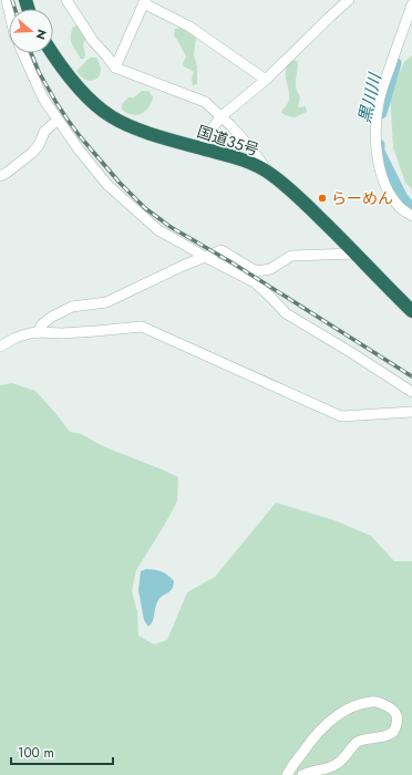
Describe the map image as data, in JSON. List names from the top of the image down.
{
  "streets": {
    "highway": ["国道35号"]
  },
  "water": ["黒川川"],
  "places": ["らーめん"],
  "scale_bar": "100 m",
  "north": "right"
}
